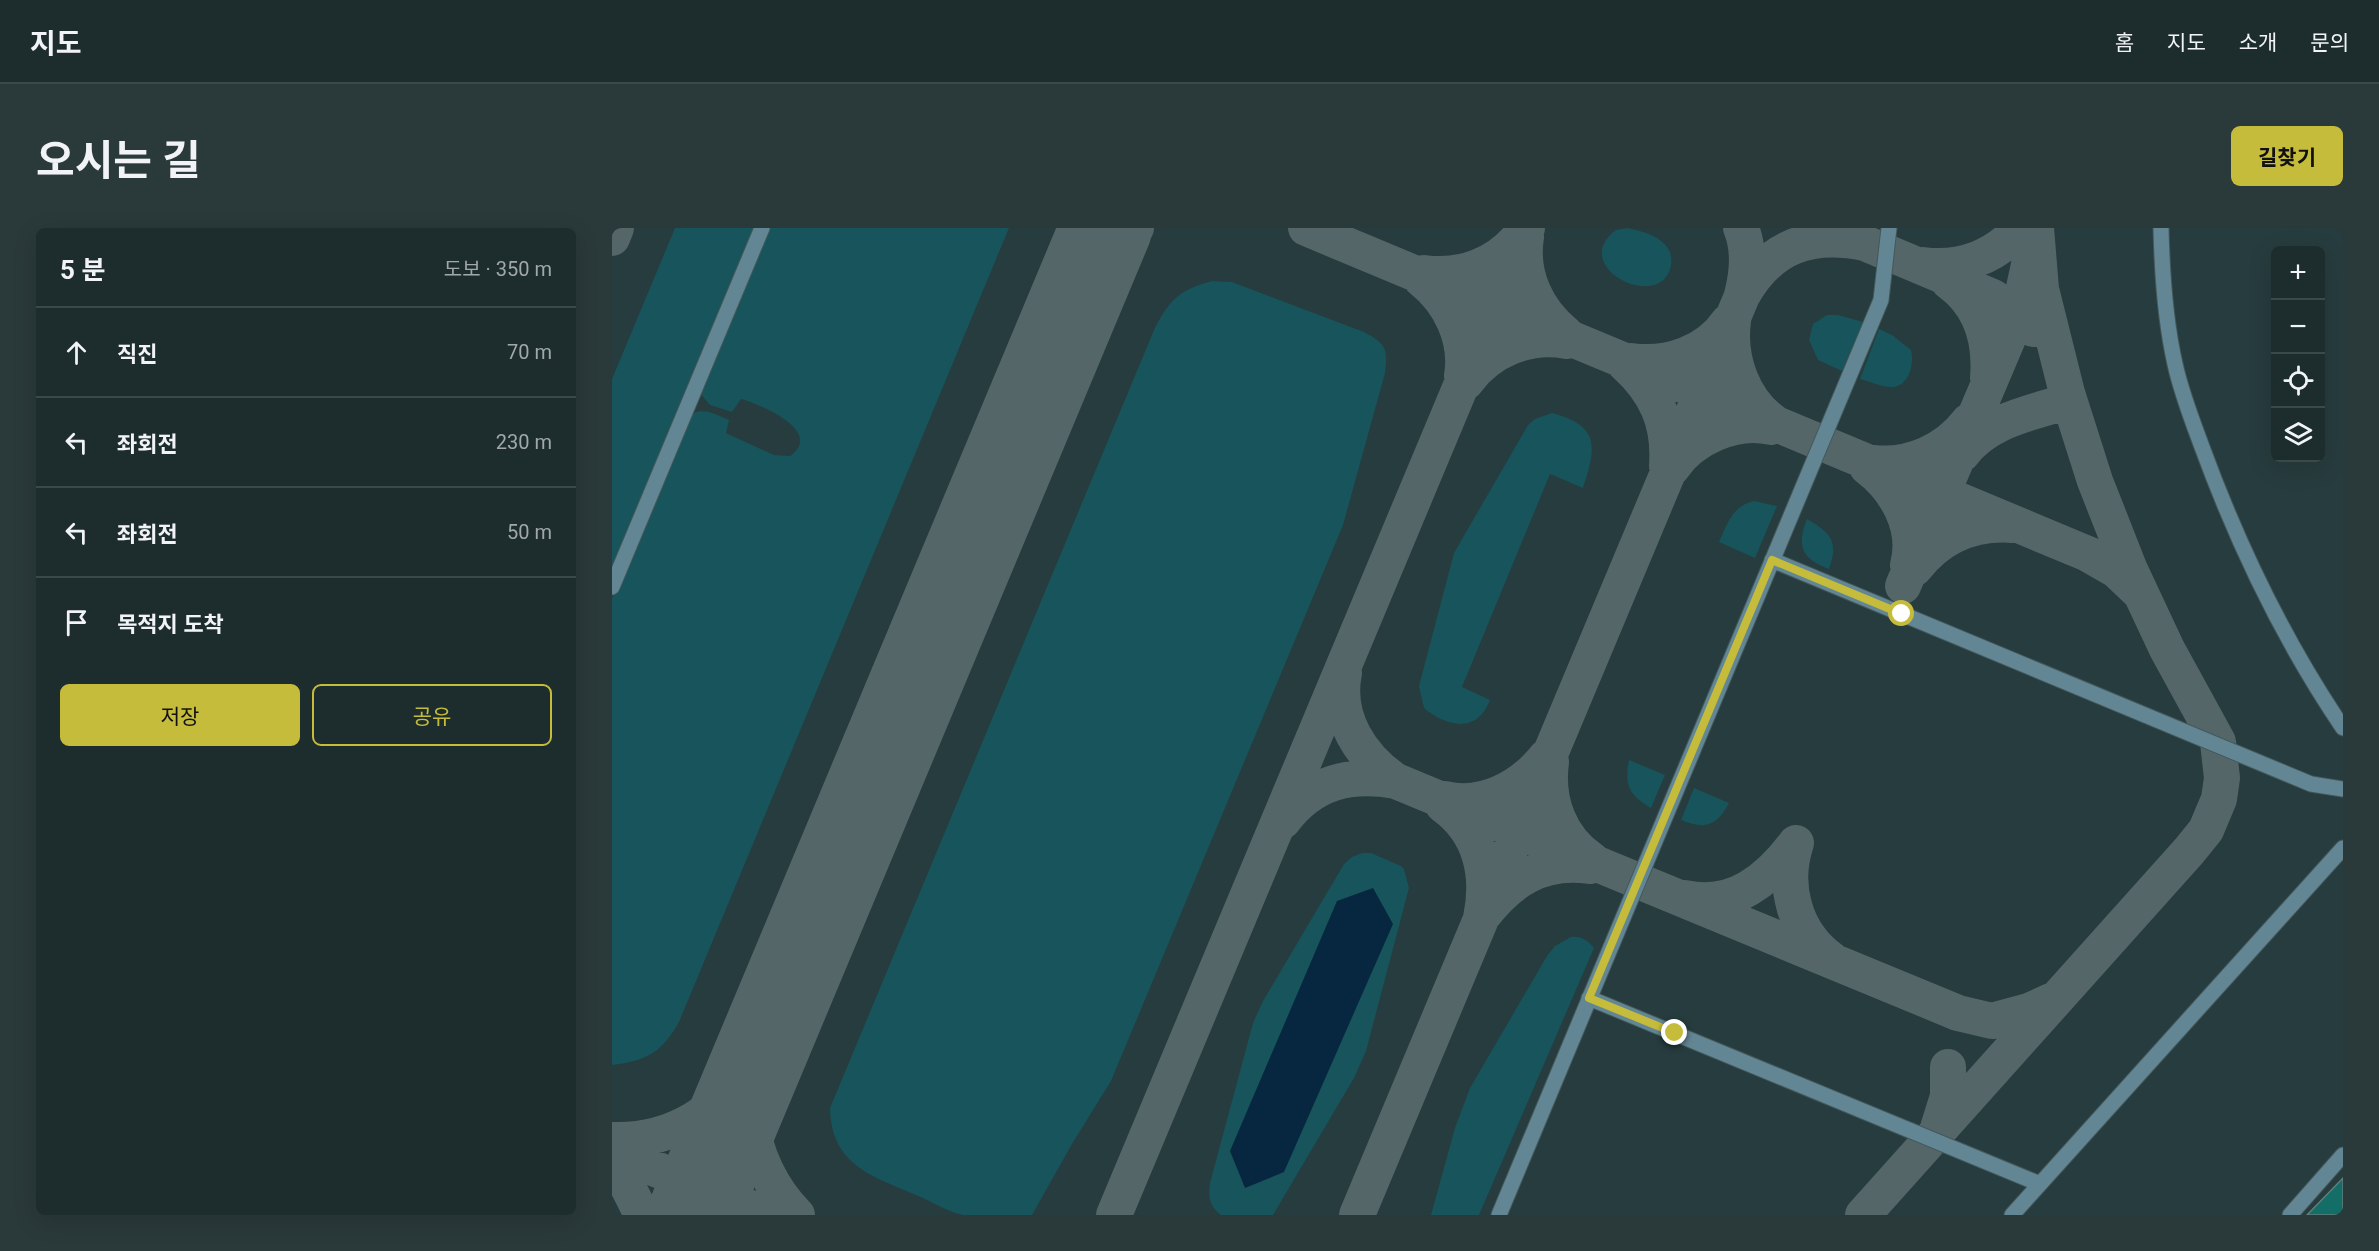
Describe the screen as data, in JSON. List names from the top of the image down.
{
  "page": {
    "header": "지도",
    "nav": [
      "홈",
      "지도",
      "소개",
      "문의"
    ],
    "title": "오시는 길",
    "buttons": [
      "길찾기",
      ["저장", "공유"]
    ],
    "heading": ["5 분", "도보 · 350 m"],
    "map_buttons": ["+", "−"],
    "list": [
      ["직진", "70 m"],
      ["좌회전", "230 m"],
      ["좌회전", "50 m"],
      "목적지 도착"
    ]
  }
}
